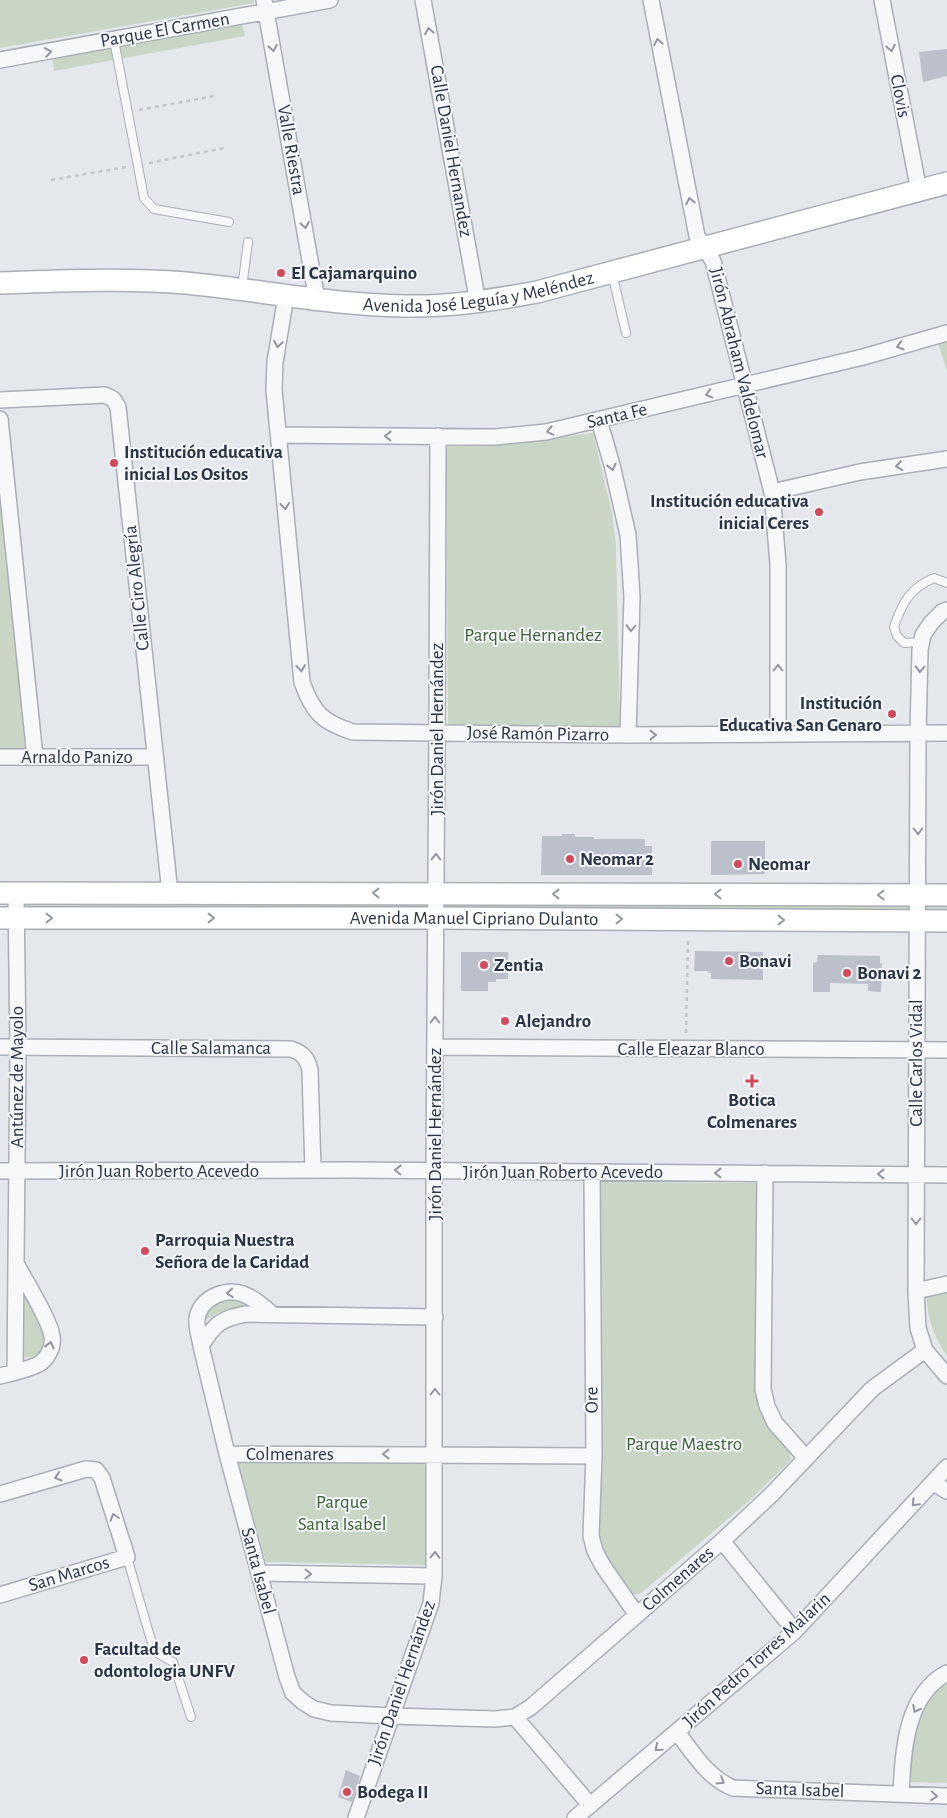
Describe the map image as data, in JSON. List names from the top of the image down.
{
  "streets": {
    "main road": ["Avenida José Leguía y Meléndez", "Avenida Manuel Cipriano Dulanto"],
    "street": [
      "Parque El Carmen",
      "Clovis",
      "Valle Riestra",
      "Calle Daniel Hernandez",
      "Jirón Abraham Valdelomar",
      "Santa Fe",
      "Calle Ciro Alegría",
      "Jirón Daniel Hernández",
      "José Ramón Pizarro",
      "Arnaldo Panizo",
      "Calle Salamanca",
      "Calle Eleazar Blanco",
      "Calle Carlos Vidal",
      "Antúnez de Mayolo",
      "Jirón Juan Roberto Acevedo",
      "Ore",
      "Colmenares",
      "Santa Isabel",
      "San Marcos",
      "Jirón Pedro Torres Malarin"
    ]
  },
  "crossings": [
    ["Parque El Carmen", "Valle Riestra"],
    ["Clovis", "Avenida José Leguía y Meléndez"],
    ["Valle Riestra", "Avenida José Leguía y Meléndez"],
    ["Calle Daniel Hernandez", "Avenida José Leguía y Meléndez"],
    ["Avenida José Leguía y Meléndez", "Jirón Abraham Valdelomar"],
    ["Avenida José Leguía y Meléndez", "José Ramón Pizarro"],
    ["Jirón Abraham Valdelomar", "Santa Fe"],
    ["Jirón Abraham Valdelomar", "José Ramón Pizarro"],
    ["Santa Fe", "Jirón Daniel Hernández"],
    ["Santa Fe", "José Ramón Pizarro"],
    ["Calle Ciro Alegría", "Arnaldo Panizo"],
    ["Calle Ciro Alegría", "Avenida Manuel Cipriano Dulanto"],
    ["Jirón Daniel Hernández", "José Ramón Pizarro"],
    ["Jirón Daniel Hernández", "Avenida Manuel Cipriano Dulanto"],
    ["Jirón Daniel Hernández", "Calle Eleazar Blanco"],
    ["Jirón Daniel Hernández", "Jirón Juan Roberto Acevedo"],
    ["Jirón Daniel Hernández", "Colmenares"],
    ["Jirón Daniel Hernández", "Santa Isabel"],
    ["José Ramón Pizarro", "Calle Carlos Vidal"],
    ["Avenida Manuel Cipriano Dulanto", "Calle Carlos Vidal"],
    ["Avenida Manuel Cipriano Dulanto", "Antúnez de Mayolo"],
    ["Calle Salamanca", "Antúnez de Mayolo"],
    ["Calle Salamanca", "Jirón Juan Roberto Acevedo"],
    ["Calle Eleazar Blanco", "Calle Carlos Vidal"],
    ["Calle Carlos Vidal", "Jirón Juan Roberto Acevedo"],
    ["Calle Carlos Vidal", "Colmenares"],
    ["Antúnez de Mayolo", "Jirón Juan Roberto Acevedo"],
    ["Jirón Juan Roberto Acevedo", "Ore"],
    ["Ore", "Colmenares"],
    ["Colmenares", "Santa Isabel"],
    ["Santa Isabel", "Jirón Pedro Torres Malarin"]
  ],
  "one_way": [
    "Clovis",
    "Valle Riestra",
    "Calle Daniel Hernandez",
    "Jirón Abraham Valdelomar",
    "Santa Fe",
    "Jirón Daniel Hernández",
    "Calle Carlos Vidal",
    "Jirón Juan Roberto Acevedo",
    "Jirón Pedro Torres Malarin"
  ],
  "parks": ["Parque Hernandez", "Parque Maestro", "Parque Santa Isabel"],
  "places": {
    "other": [
      "El Cajamarquino",
      "Institución educativa inicial Los Ositos",
      "Institución educativa inicial Ceres",
      "Institución Educativa San Genaro",
      "Neomar 2",
      "Neomar",
      "Bonavi",
      "Zentia",
      "Bonavi 2",
      "Alejandro",
      "Parroquia Nuestra Señora de la Caridad",
      "Facultad de odontologia UNFV",
      "Bodega II"
    ],
    "health": ["Botica Colmenares"]
  }
}
